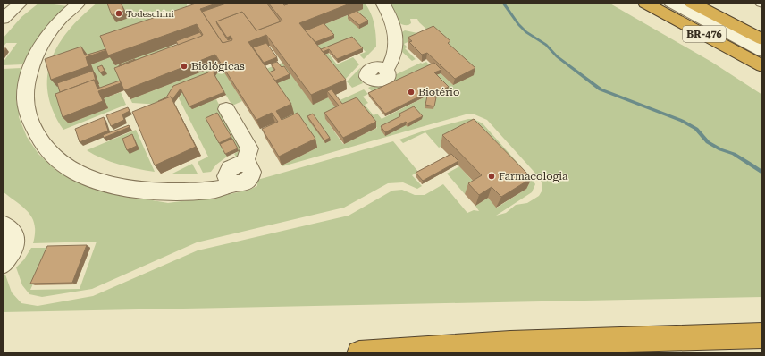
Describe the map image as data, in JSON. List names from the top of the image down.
{
  "streets": {
    "highway": ["BR-476"]
  },
  "places": [
    "Todeschini",
    "Biológicas",
    "Biotério",
    "Farmacologia"
  ]
}
